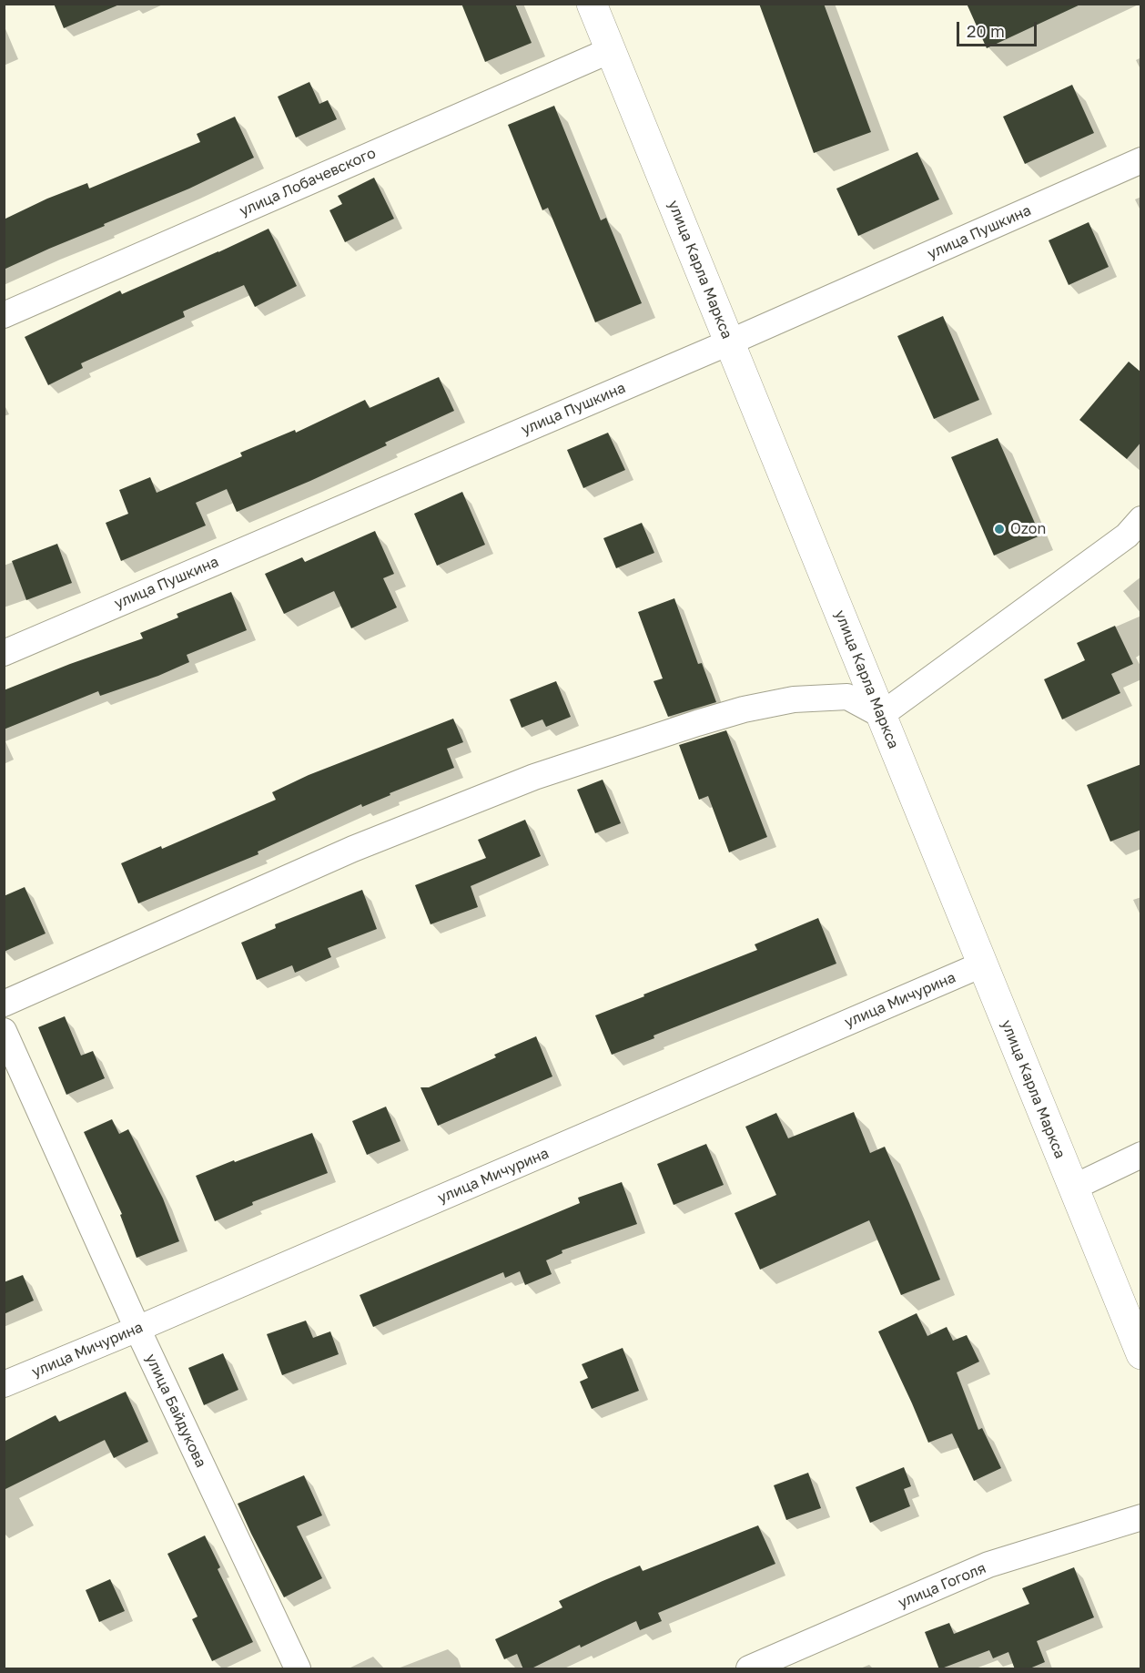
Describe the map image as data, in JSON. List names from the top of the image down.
{
  "streets": {
    "main road": ["улица Карла Маркса"],
    "street": [
      "улица Лобачевского",
      "улица Пушкина",
      "улица Мичурина",
      "улица Байдукова",
      "улица Гоголя"
    ]
  },
  "crossings": [
    ["улица Лобачевского", "улица Карла Маркса"],
    ["улица Пушкина", "улица Карла Маркса"],
    ["улица Карла Маркса", "улица Мичурина"],
    ["улица Мичурина", "улица Байдукова"]
  ],
  "places": ["Ozon"],
  "scale_bar": "20 m"
}
